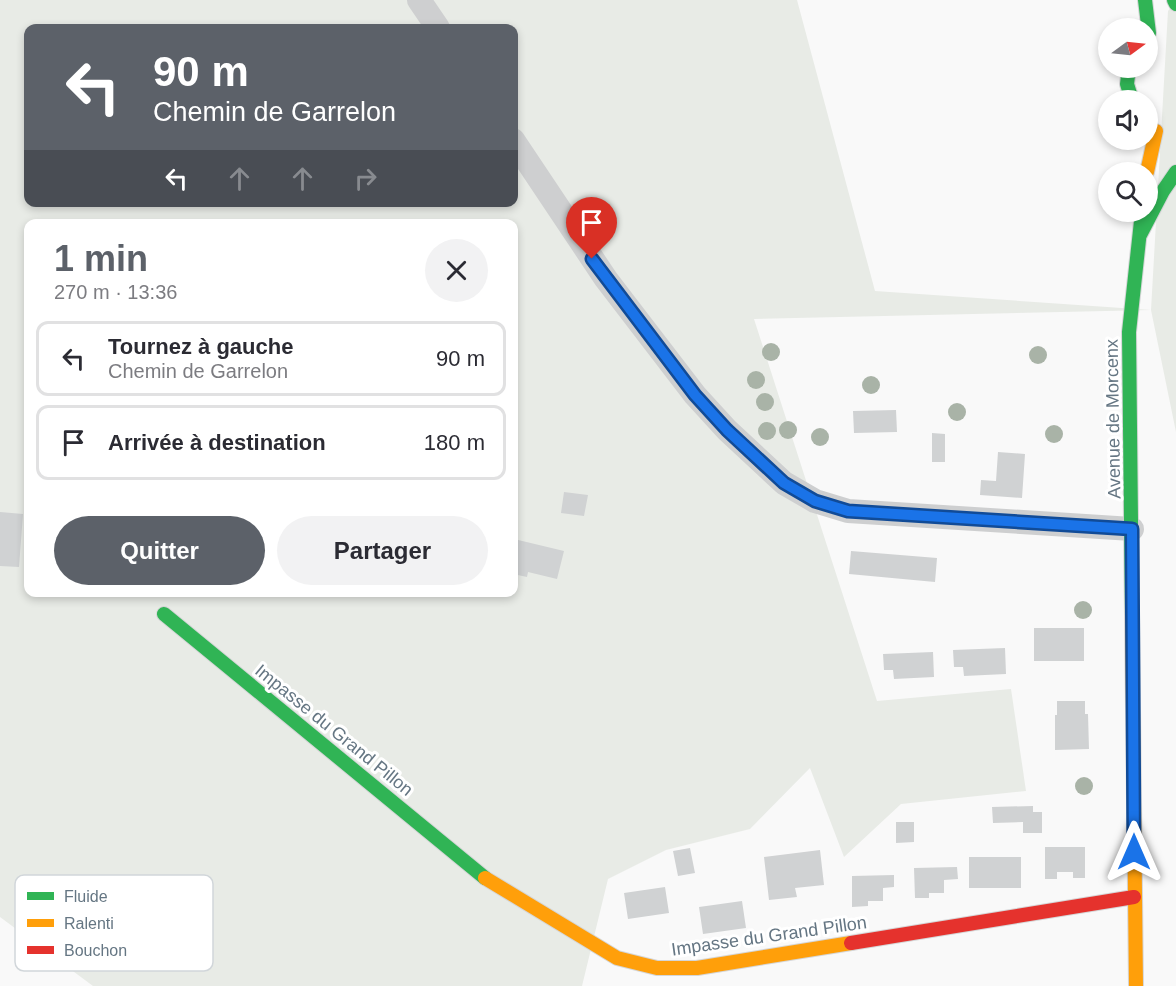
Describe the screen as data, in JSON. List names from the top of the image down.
{
  "streets": {
    "street": ["Avenue de Morcenx", "Impasse du Grand Pillon"]
  },
  "crossings": [
    ["Avenue de Morcenx", "Impasse du Grand Pillon"]
  ],
  "legend": ["Fluide", "Ralenti", "Bouchon"],
  "north": "right",
  "page": {
    "turn": ["90 m", "Chemin de Garrelon"],
    "heading": ["1 min", "270 m · 13:36"],
    "list": [
      {
        "name": "Tournez à gauche",
        "note": "Chemin de Garrelon",
        "value": "90 m"
      },
      {
        "name": "Arrivée à destination",
        "value": "180 m"
      }
    ],
    "buttons": ["Quitter", "Partager"]
  }
}
